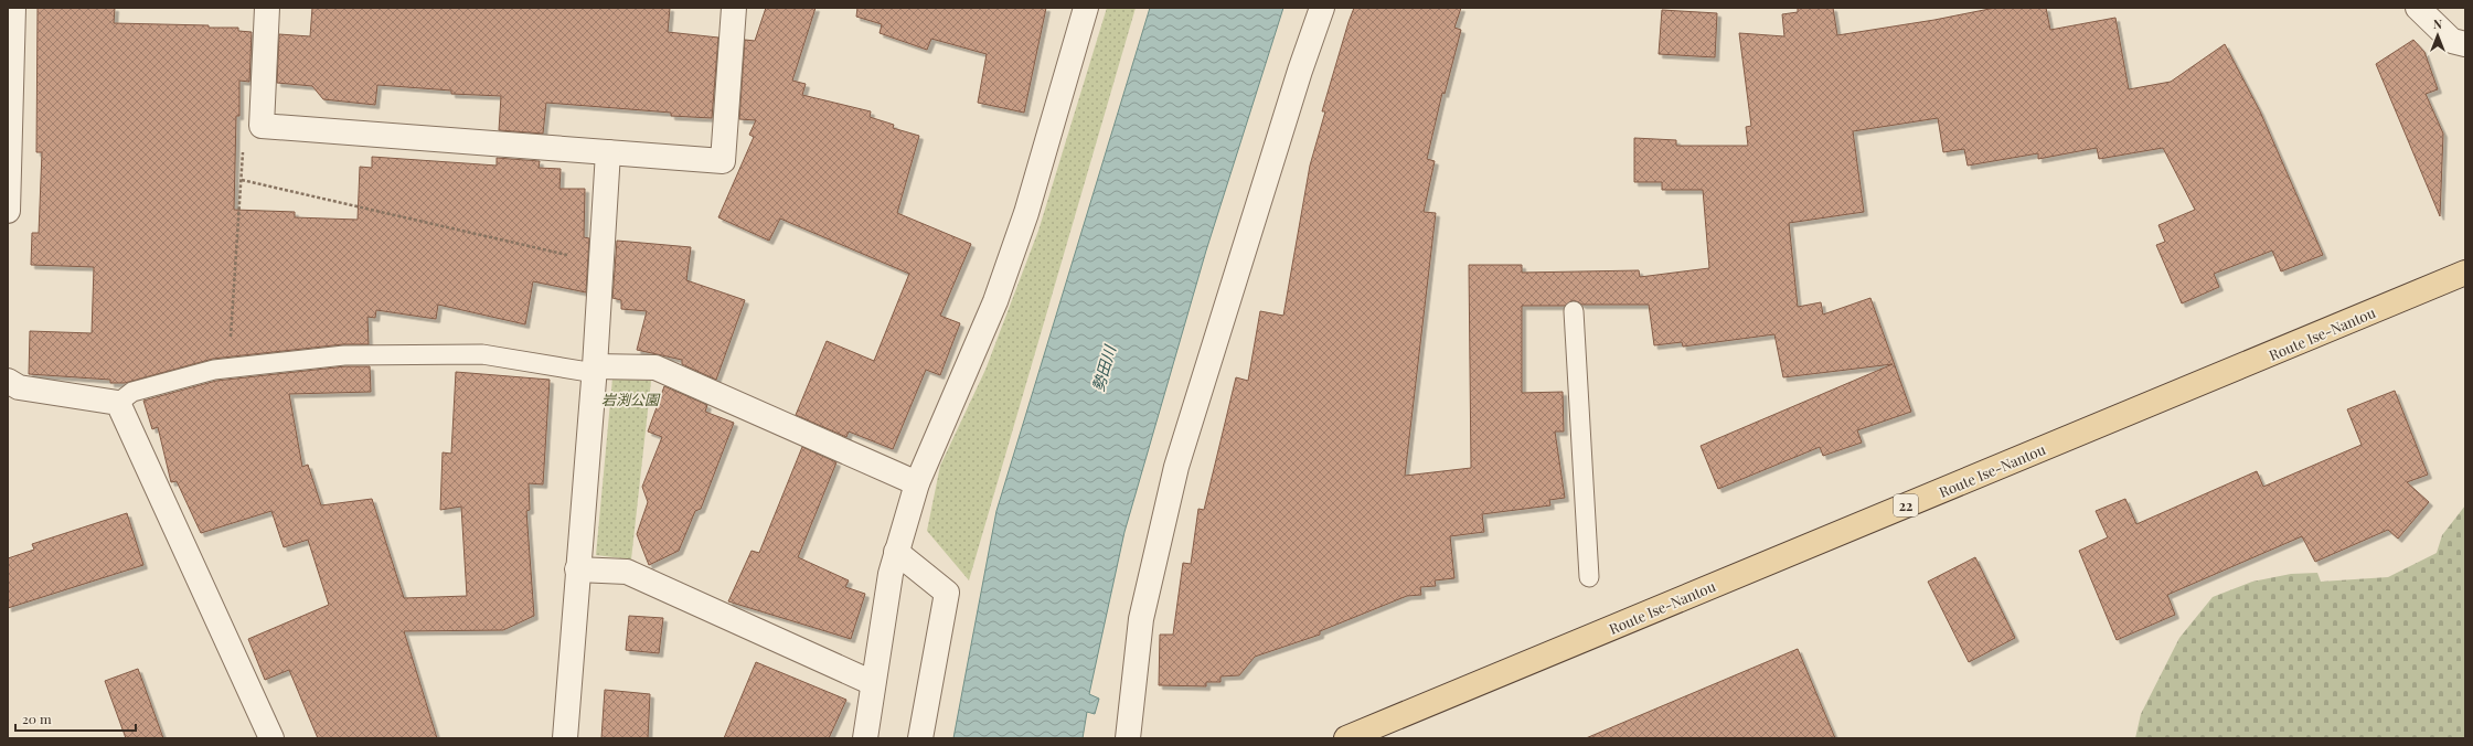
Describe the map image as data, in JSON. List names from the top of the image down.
{
  "streets": {
    "main road": ["Route Ise-Nantou", "22"]
  },
  "water": ["勢田川"],
  "parks": ["岩渕公園"],
  "scale_bar": "20 m",
  "north": "top"
}
